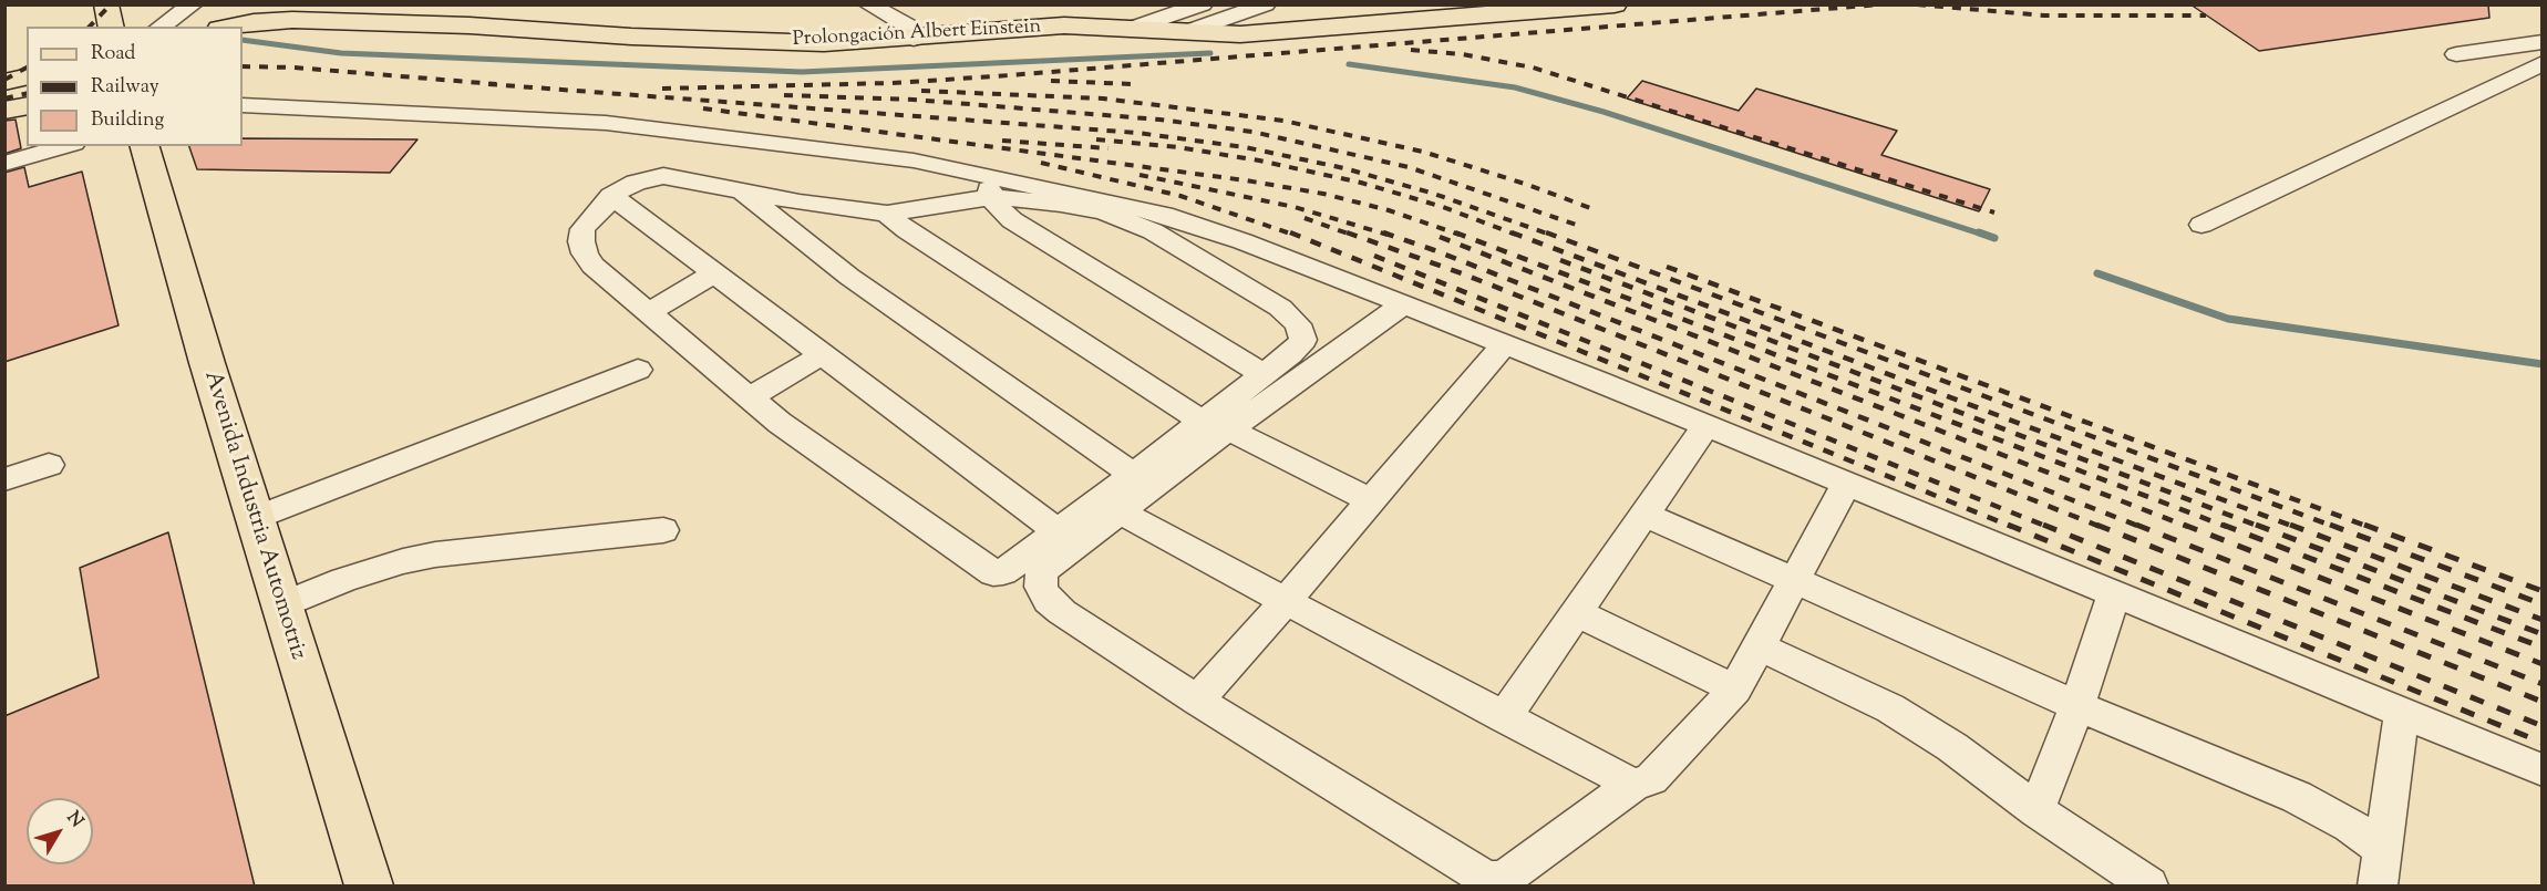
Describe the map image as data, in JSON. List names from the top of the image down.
{
  "streets": {
    "main road": ["Prolongación Albert Einstein", "Avenida Industria Automotriz"]
  },
  "legend": ["Road", "Railway", "Building"],
  "north": "top right"
}
